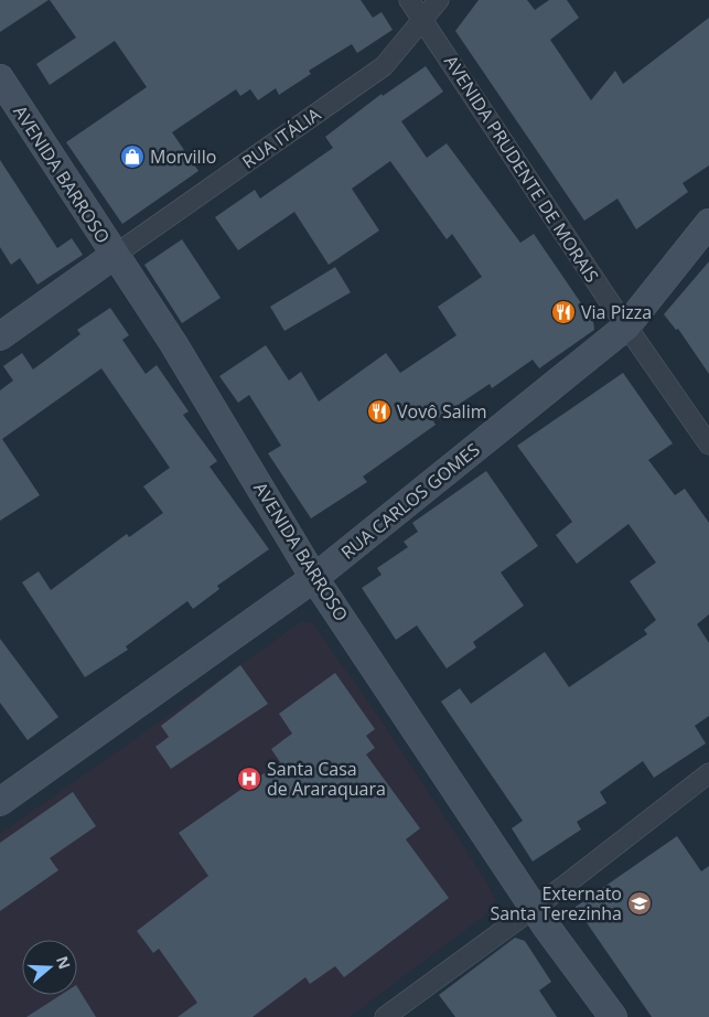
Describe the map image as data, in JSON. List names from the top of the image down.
{
  "streets": {
    "street": [
      "RUA ITÁLIA",
      "AVENIDA PRUDENTE DE MORAIS",
      "AVENIDA BARROSO",
      "RUA CARLOS GOMES"
    ]
  },
  "crossings": [
    ["RUA ITÁLIA", "AVENIDA PRUDENTE DE MORAIS"],
    ["RUA ITÁLIA", "AVENIDA BARROSO"],
    ["AVENIDA PRUDENTE DE MORAIS", "RUA CARLOS GOMES"],
    ["AVENIDA BARROSO", "RUA CARLOS GOMES"]
  ],
  "places": {
    "shop": ["Morvillo"],
    "restaurant": ["Via Pizza", "Vovô Salim"],
    "hospital": ["Santa Casa de Araraquara"],
    "school or university": ["Externato Santa Terezinha"]
  },
  "north": "right"
}
